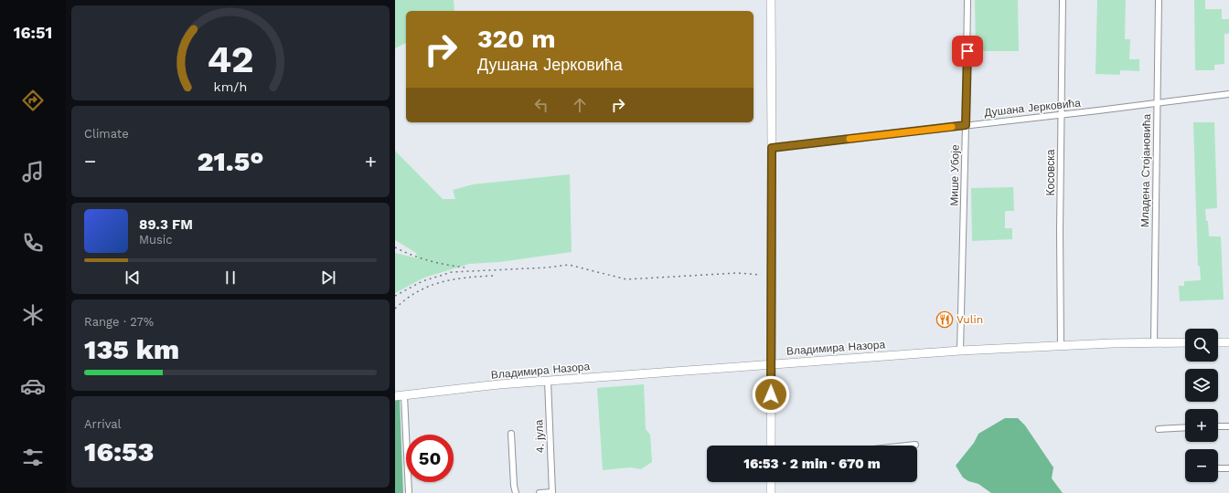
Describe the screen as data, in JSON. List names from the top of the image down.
{
  "streets": {
    "street": [
      "Душана Јерковића",
      "Младена Стојановића",
      "Косовска",
      "Мише Убоје",
      "Владимира Назора",
      "4. јула"
    ]
  },
  "crossings": [
    ["Душана Јерковића", "Младена Стојановића"],
    ["Душана Јерковића", "Косовска"],
    ["Душана Јерковића", "Мише Убоје"],
    ["Младена Стојановића", "Владимира Назора"],
    ["Косовска", "Владимира Назора"],
    ["Мише Убоје", "Владимира Назора"],
    ["Владимира Назора", "4. јула"]
  ],
  "places": {
    "restaurant": ["Vulin"]
  },
  "page": {
    "tabs": "16:51",
    "turn": ["320 m", "Душана Јерковића"],
    "tile": [
      "Climate",
      ["Range · 27%", "135 km"],
      ["Arrival", "16:53"]
    ],
    "heat": ["−", "21.5°", "+"],
    "song": ["89.3 FM", "Music"],
    "map_buttons": ["+", "−"],
    "limit": "50",
    "trip": "16:53 · 2 min · 670 m",
    "gauge": ["42", "km/h"]
  }
}
